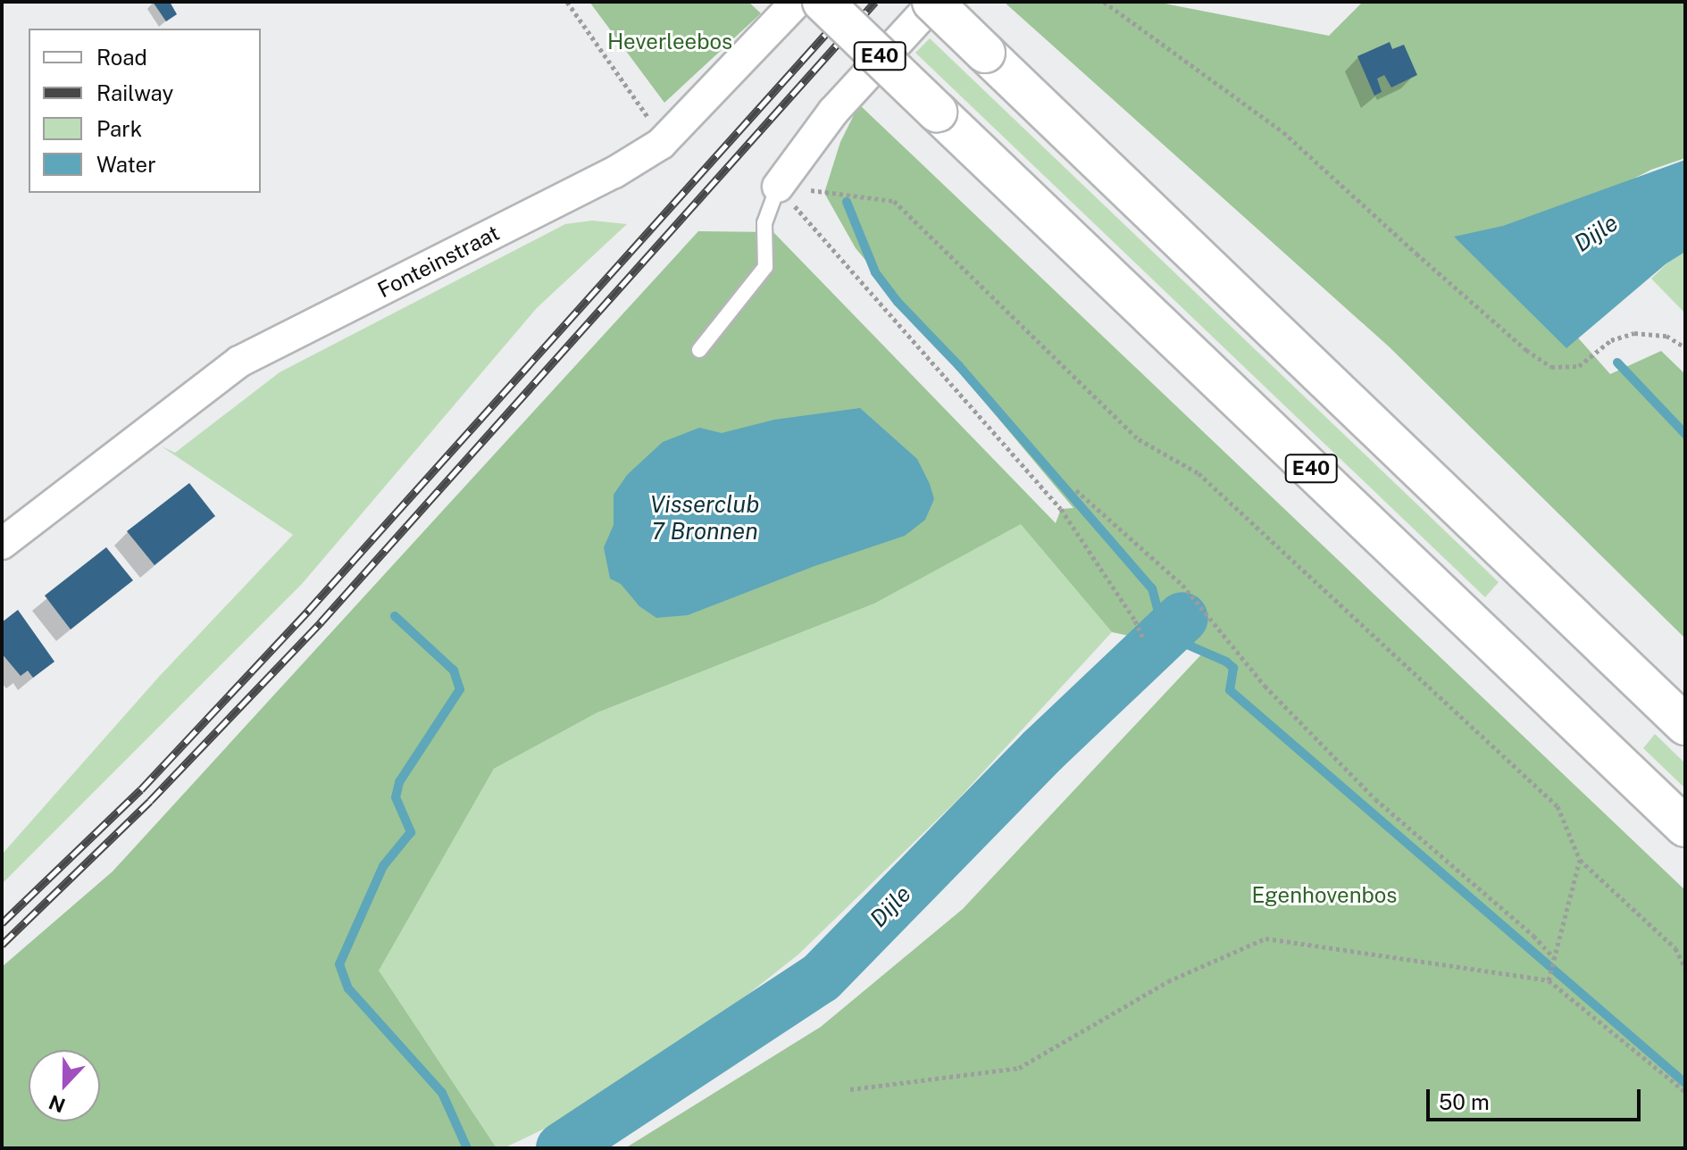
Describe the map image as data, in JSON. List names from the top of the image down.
{
  "streets": {
    "highway": ["E40"],
    "street": ["Fonteinstraat"]
  },
  "water": ["Dijle", "Visserclub 7 Bronnen"],
  "parks": ["Heverleebos", "Egenhovenbos"],
  "legend": [
    "Road",
    "Railway",
    "Park",
    "Water"
  ],
  "scale_bar": "50 m",
  "north": "bottom"
}
